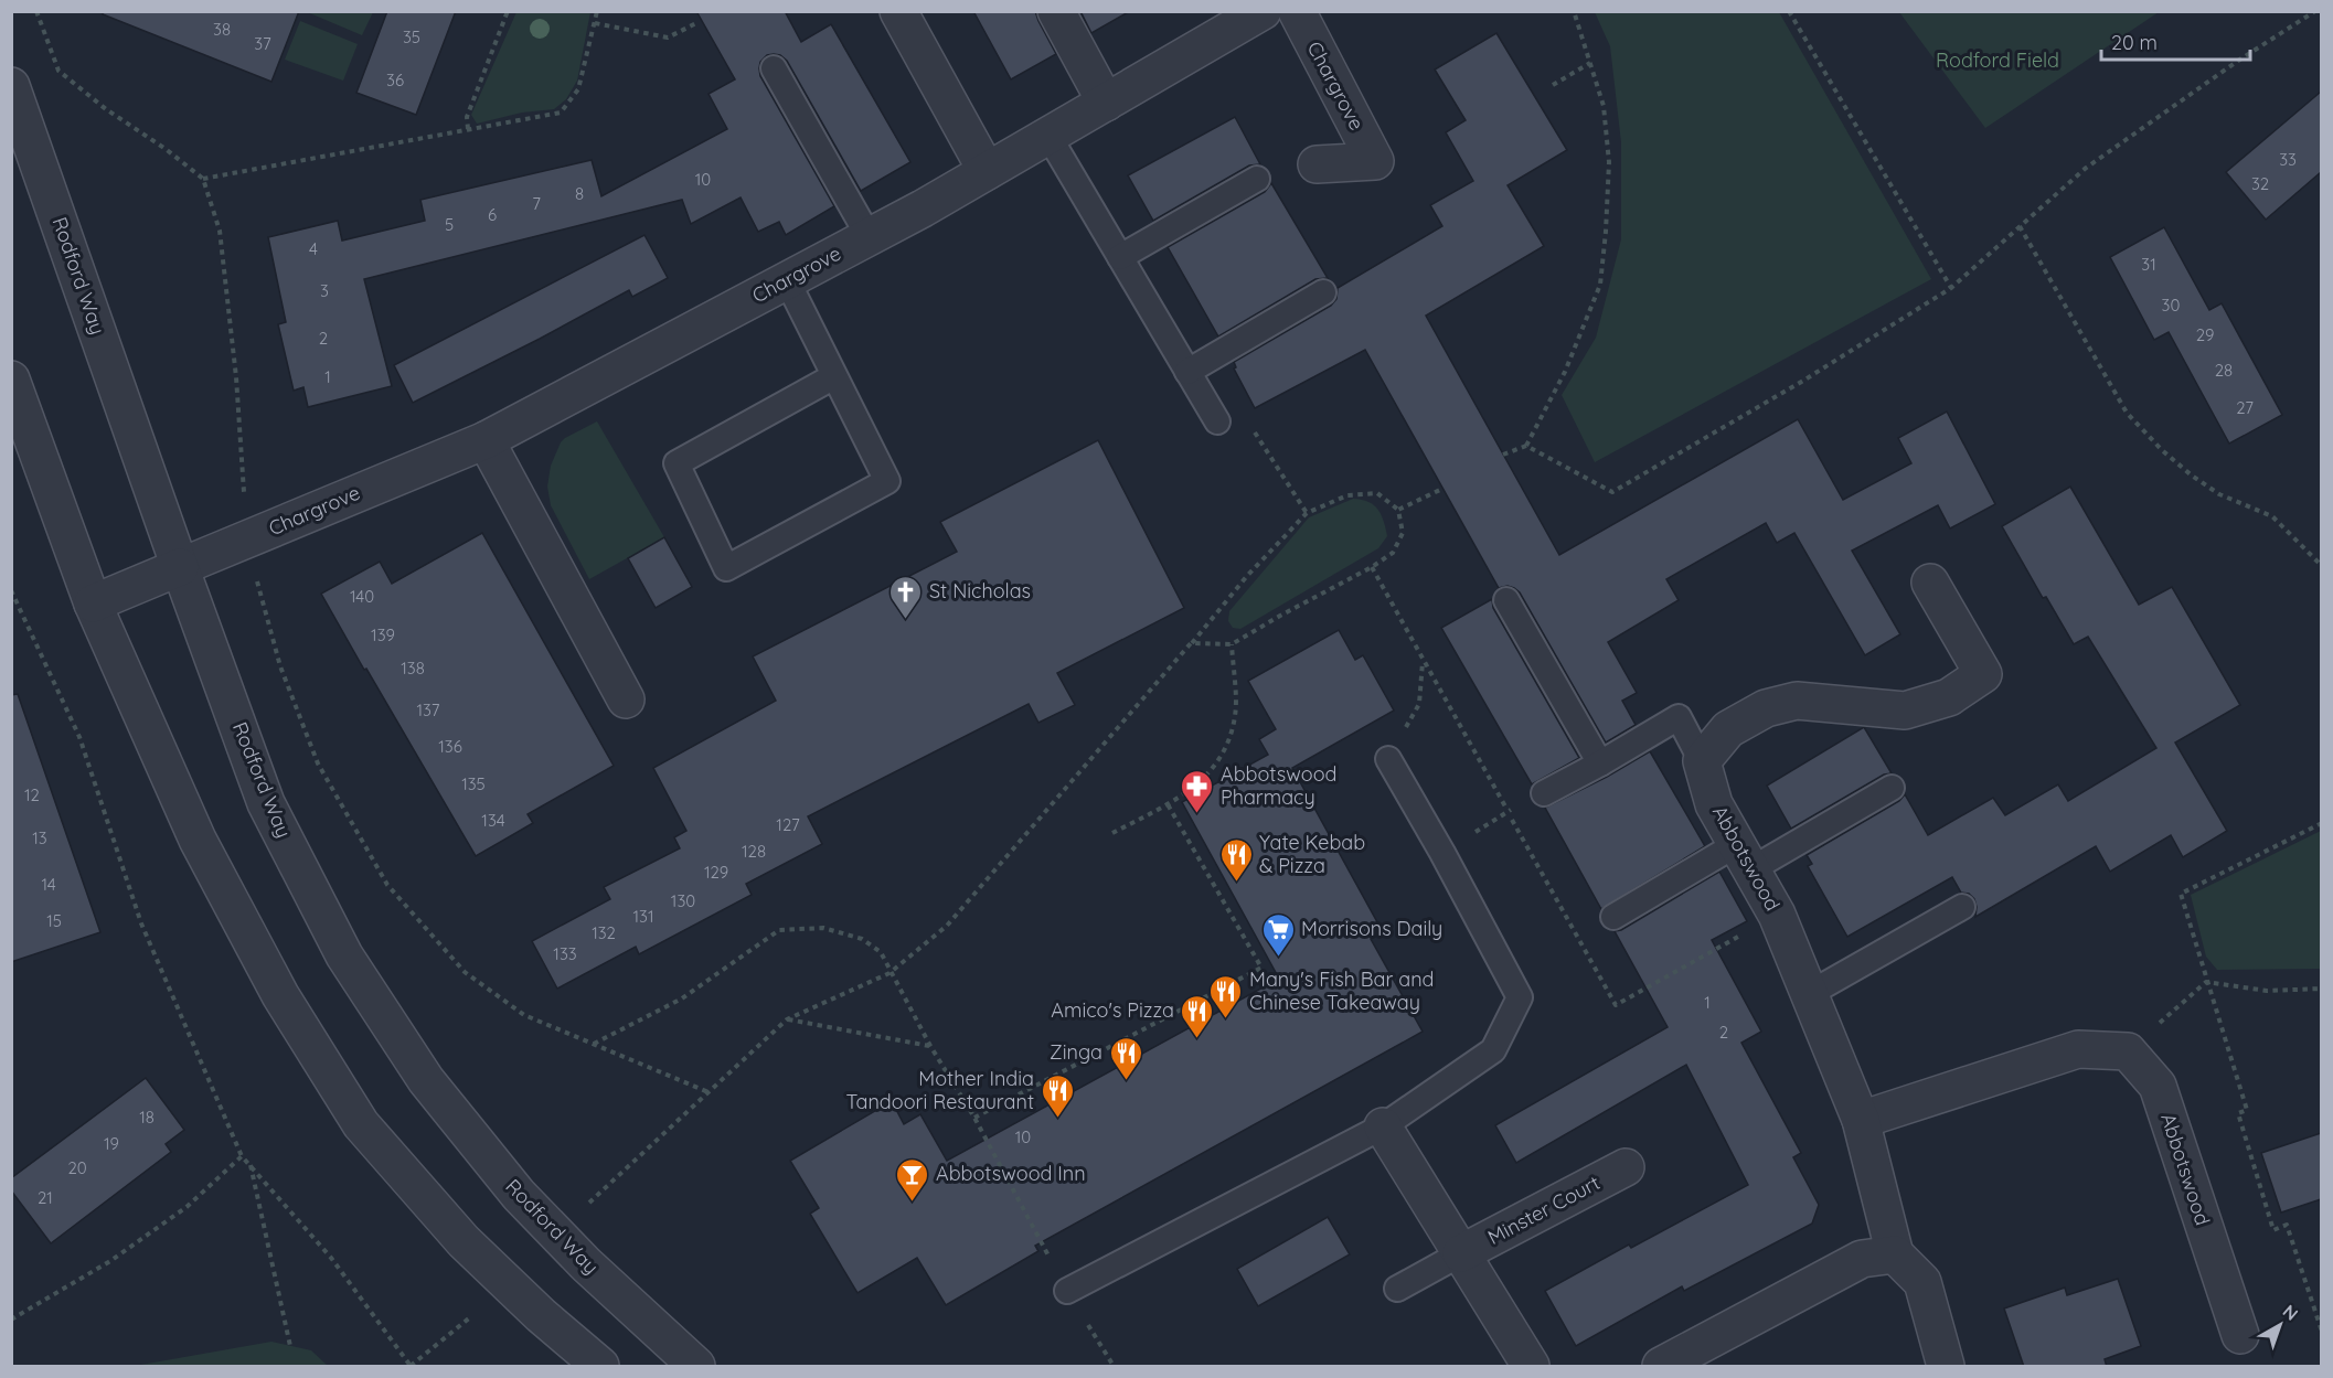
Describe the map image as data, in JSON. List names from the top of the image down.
{
  "streets": {
    "street": [
      "Chargrove",
      "Rodford Way",
      "Abbotswood",
      "Minster Court"
    ]
  },
  "crossings": [
    ["Chargrove", "Rodford Way"]
  ],
  "parks": ["Rodford Field"],
  "places": {
    "church": ["St Nicholas"],
    "pharmacy": ["Abbotswood Pharmacy"],
    "restaurant": [
      "Yate Kebab & Pizza",
      "Many's Fish Bar and Chinese Takeaway",
      "Amico's Pizza",
      "Zinga",
      "Mother India Tandoori Restaurant"
    ],
    "supermarket": ["Morrisons Daily"],
    "bar": ["Abbotswood Inn"]
  },
  "house_numbers": [
    "38",
    "35",
    "37",
    "36",
    "33",
    "10",
    "32",
    "8",
    "7",
    "6",
    "5",
    "4",
    "31",
    "3",
    "30",
    "29",
    "2",
    "28",
    "1",
    "27",
    "140",
    "139",
    "138",
    "137",
    "136",
    "135",
    "12",
    "134",
    "127",
    "13",
    "128",
    "129",
    "14",
    "130",
    "131",
    "15",
    "132",
    "133",
    "1",
    "2",
    "18",
    "10",
    "19",
    "20",
    "21"
  ],
  "scale_bar": "20 m",
  "north": "top right"
}
